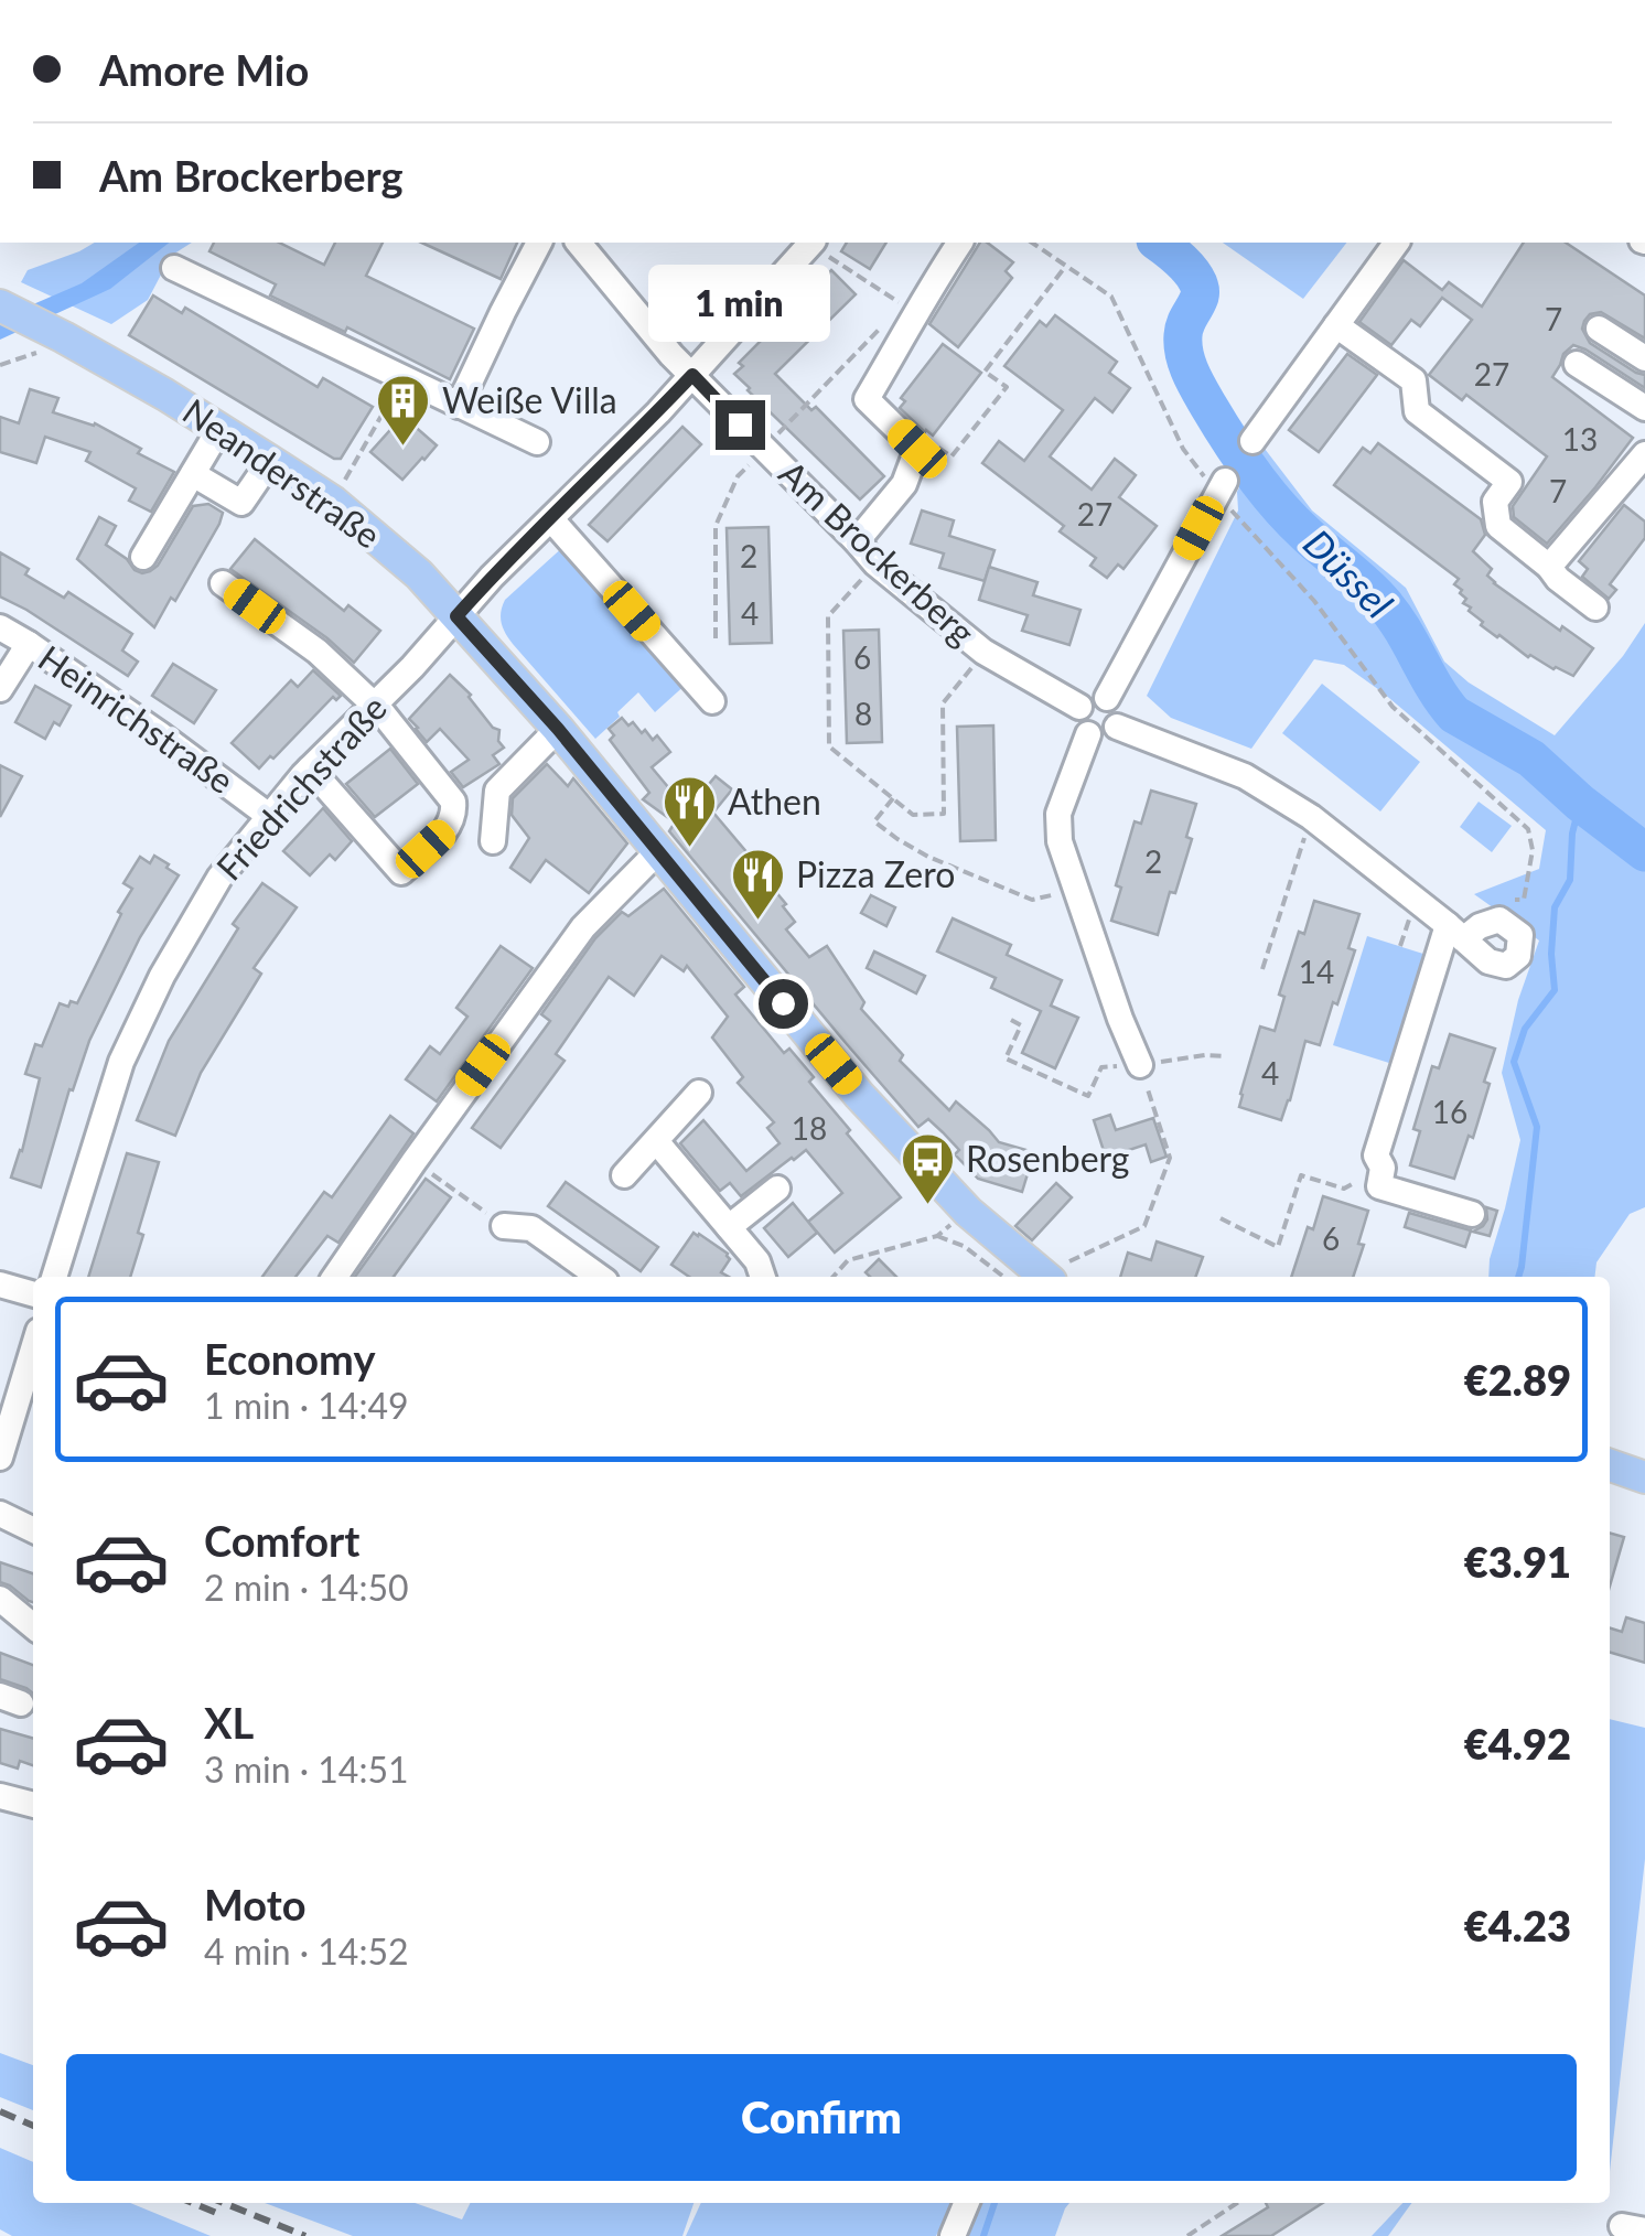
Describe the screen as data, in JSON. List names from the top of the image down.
{
  "streets": {
    "main road": ["Neanderstraße"],
    "street": ["Am Brockerberg", "Heinrichstraße", "Friedrichstraße"]
  },
  "crossings": [
    ["Neanderstraße", "Friedrichstraße"],
    ["Am Brockerberg", "Friedrichstraße"],
    ["Heinrichstraße", "Friedrichstraße"]
  ],
  "water": ["Düssel"],
  "places": {
    "building": ["Weiße Villa"],
    "restaurant": ["Athen", "Pizza Zero"],
    "bus stop": ["Rosenberg"]
  },
  "house_numbers": [
    "7",
    "27",
    "13",
    "7",
    "27",
    "2",
    "4",
    "6",
    "8",
    "2",
    "14",
    "4",
    "16",
    "18",
    "6"
  ],
  "page": {
    "banner": ["Amore Mio", "Am Brockerberg"],
    "bubble": "1 min",
    "list": [
      {
        "name": "Economy",
        "note": "1 min · 14:49",
        "value": "€2.89"
      },
      {
        "name": "Comfort",
        "note": "2 min · 14:50",
        "value": "€3.91"
      },
      {
        "name": "XL",
        "note": "3 min · 14:51",
        "value": "€4.92"
      },
      {
        "name": "Moto",
        "note": "4 min · 14:52",
        "value": "€4.23"
      }
    ],
    "buttons": "Confirm"
  }
}
